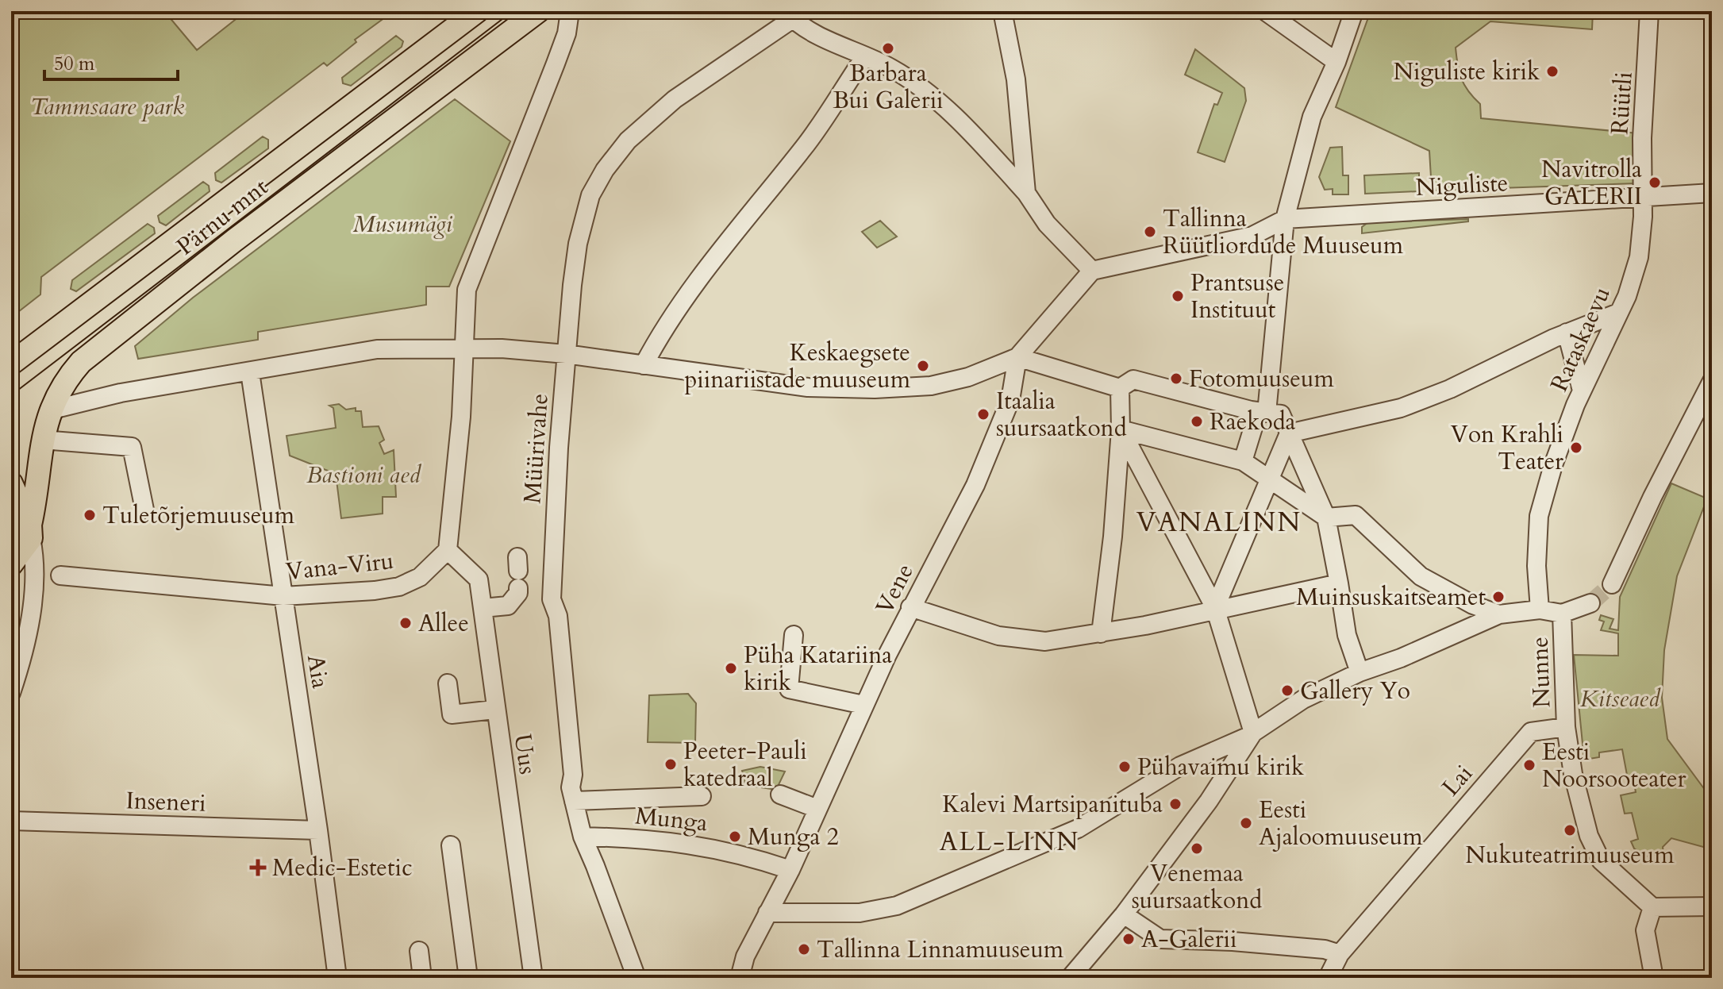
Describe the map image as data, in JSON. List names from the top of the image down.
{
  "streets": {
    "main road": ["Pärnu mnt"],
    "street": [
      "Rüütli",
      "Niguliste",
      "Rataskaevu",
      "Müürivahe",
      "Vana-Viru",
      "Vene",
      "Aia",
      "Nunne",
      "Uus",
      "Lai",
      "Inseneri",
      "Munga"
    ]
  },
  "crossings": [
    ["Rüütli", "Niguliste"],
    ["Rüütli", "Rataskaevu"],
    ["Niguliste", "Rataskaevu"],
    ["Müürivahe", "Munga"],
    ["Vana-Viru", "Aia"],
    ["Vana-Viru", "Uus"],
    ["Vene", "Munga"],
    ["Aia", "Inseneri"],
    ["Nunne", "Lai"]
  ],
  "districts": ["VANALINN", "ALL-LINN"],
  "parks": [
    "Tammsaare park",
    "Musumägi",
    "Bastioni aed",
    "Kitseaed"
  ],
  "places": {
    "other": [
      "Barbara Bui Galerii",
      "Niguliste kirik",
      "Navitrolla GALERII",
      "Tallinna Rüütliordude Muuseum",
      "Prantsuse Instituut",
      "Keskaegsete piinariistade muuseum",
      "Fotomuuseum",
      "Itaalia suursaatkond",
      "Raekoda",
      "Von Krahli Teater",
      "Tuletõrjemuuseum",
      "Muinsuskaitseamet",
      "Allee",
      "Püha Katariina kirik",
      "Gallery Yo",
      "Peeter-Pauli katedraal",
      "Eesti Noorsooteater",
      "Pühavaimu kirik",
      "Kalevi Martsipanituba",
      "Eesti Ajaloomuuseum",
      "Nukuteatrimuuseum",
      "Munga 2",
      "Venemaa suursaatkond",
      "A-Galerii",
      "Tallinna Linnamuuseum"
    ],
    "health": ["Medic-Estetic"]
  },
  "scale_bar": "50 m"
}
